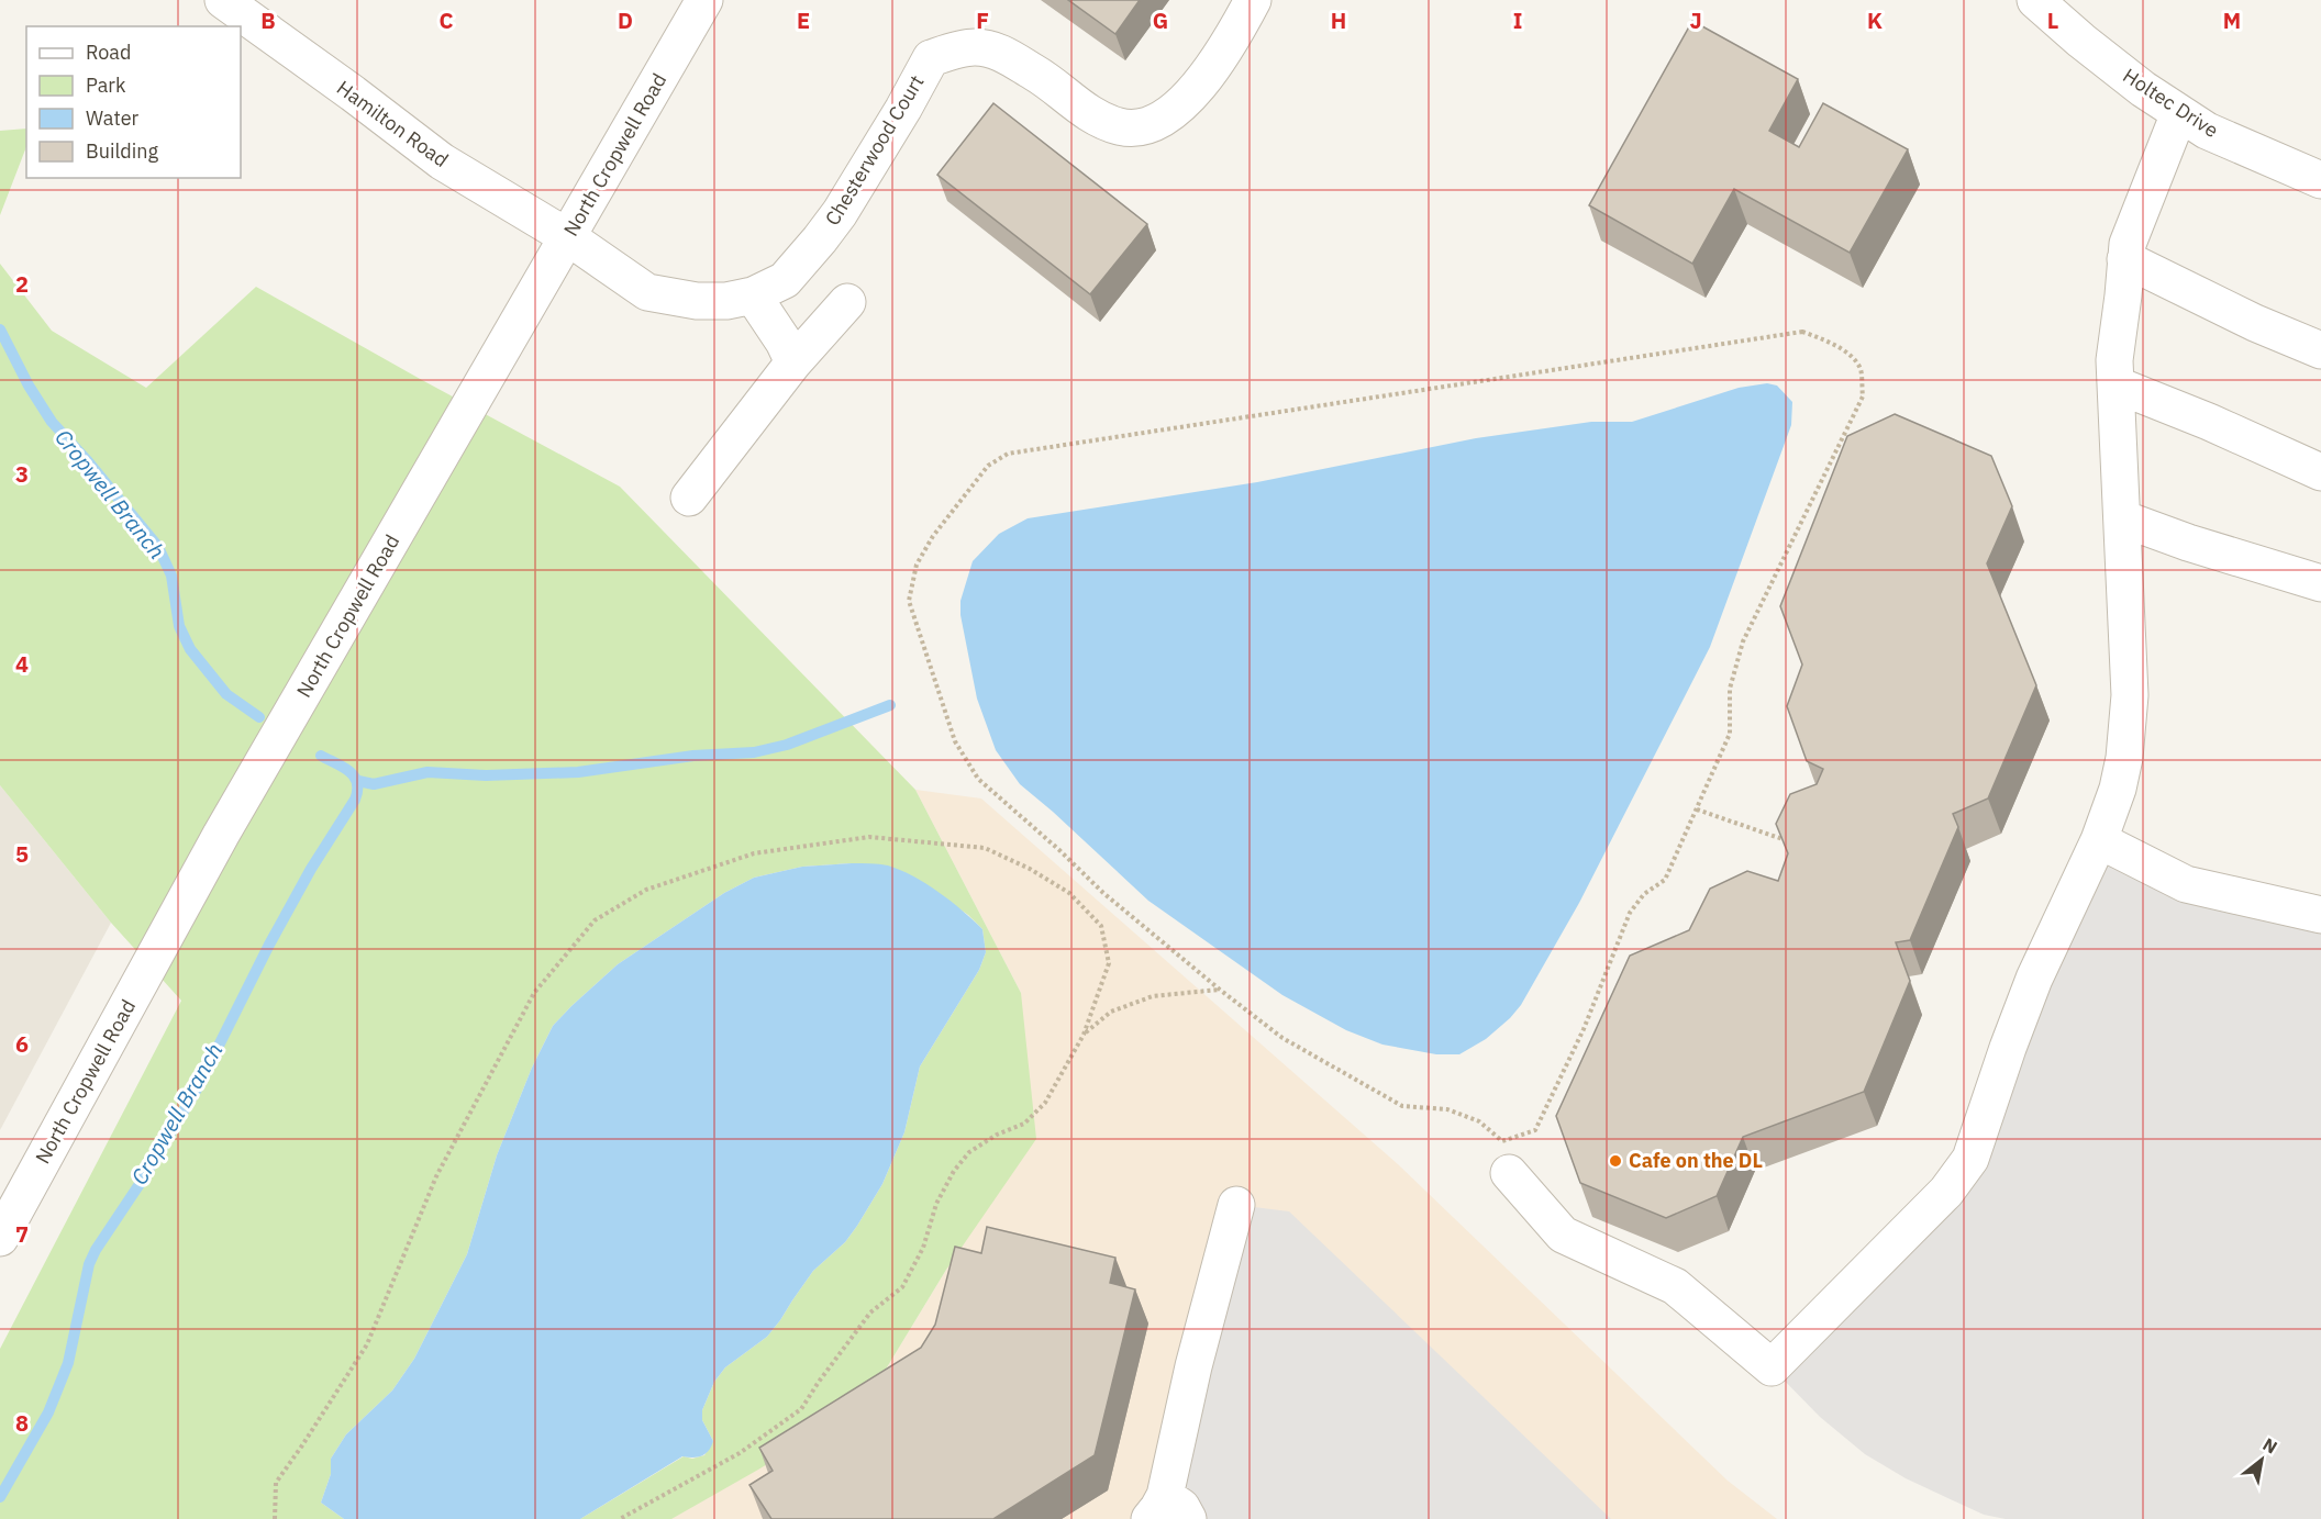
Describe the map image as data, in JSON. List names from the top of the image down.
{
  "streets": {
    "street": [
      "Holtec Drive",
      "Hamilton Road",
      "Chesterwood Court",
      "North Cropwell Road"
    ]
  },
  "crossings": [
    ["Hamilton Road", "Chesterwood Court"],
    ["Hamilton Road", "North Cropwell Road"],
    ["Chesterwood Court", "North Cropwell Road"]
  ],
  "water": ["Cropwell Branch"],
  "places": ["Cafe on the DL"],
  "legend": [
    "Road",
    "Park",
    "Water",
    "Building"
  ],
  "north": "top right",
  "grid": {
    "columns": [
      "B",
      "C",
      "D",
      "E",
      "F",
      "G",
      "H",
      "I",
      "J",
      "K",
      "L",
      "M"
    ],
    "rows": [
      "2",
      "3",
      "4",
      "5",
      "6",
      "7",
      "8"
    ]
  }
}
